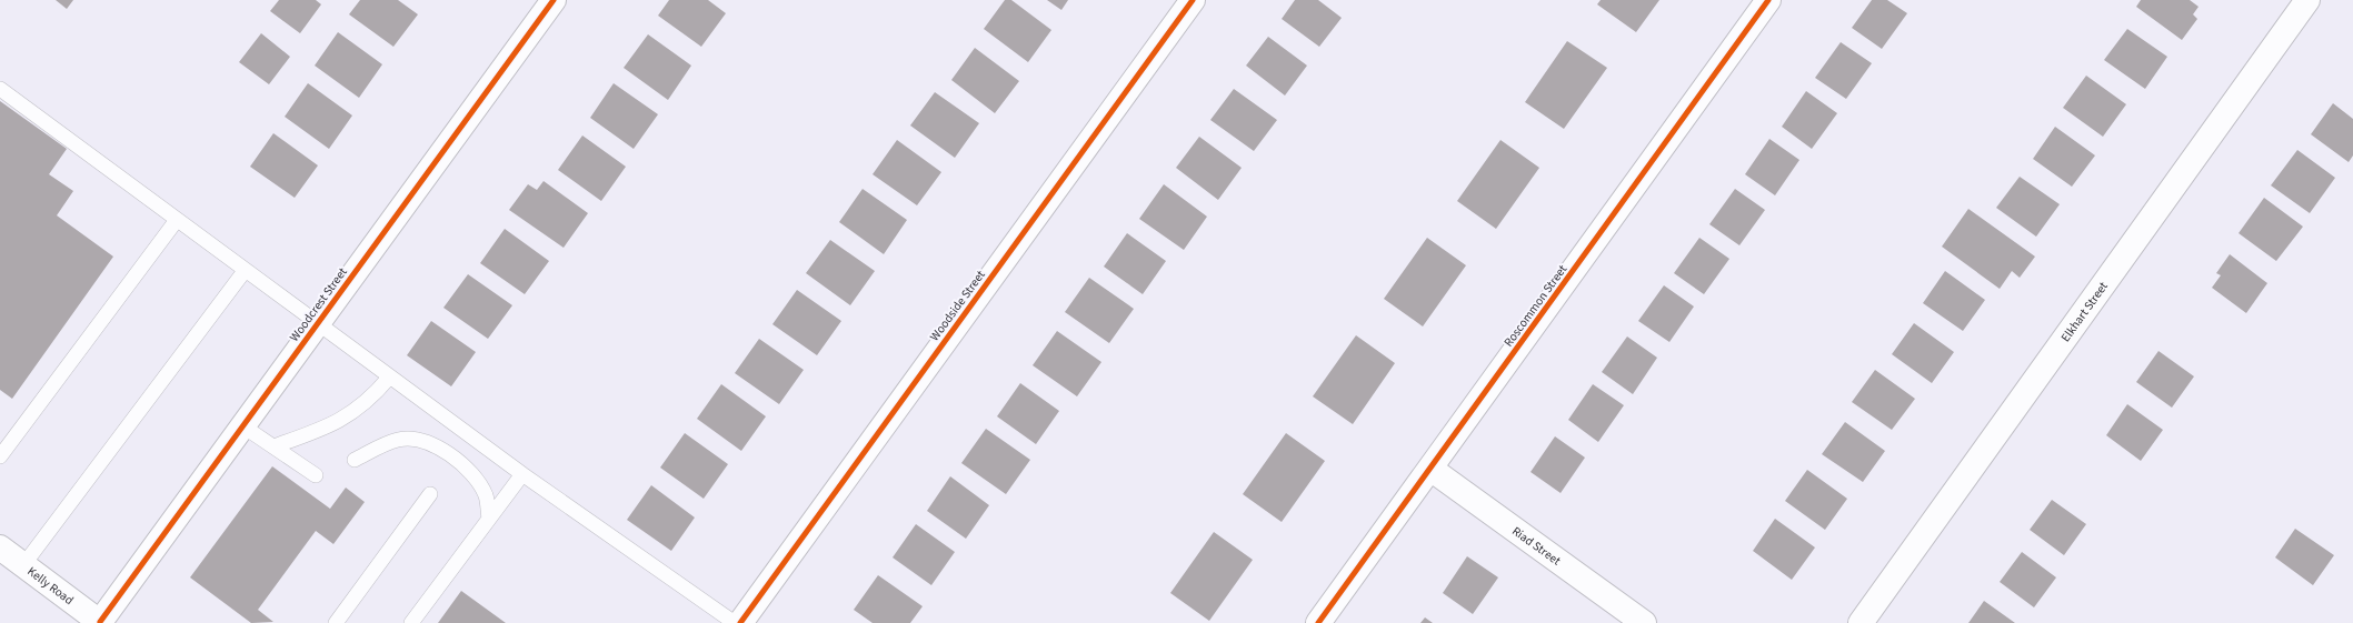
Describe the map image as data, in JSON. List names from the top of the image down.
{
  "streets": {
    "street": [
      "Woodcrest Street",
      "Woodside Street",
      "Roscommon Street",
      "Elkhart Street",
      "Riad Street",
      "Kelly Road"
    ]
  },
  "crossings": [
    ["Woodcrest Street", "Kelly Road"],
    ["Roscommon Street", "Riad Street"]
  ]
}
